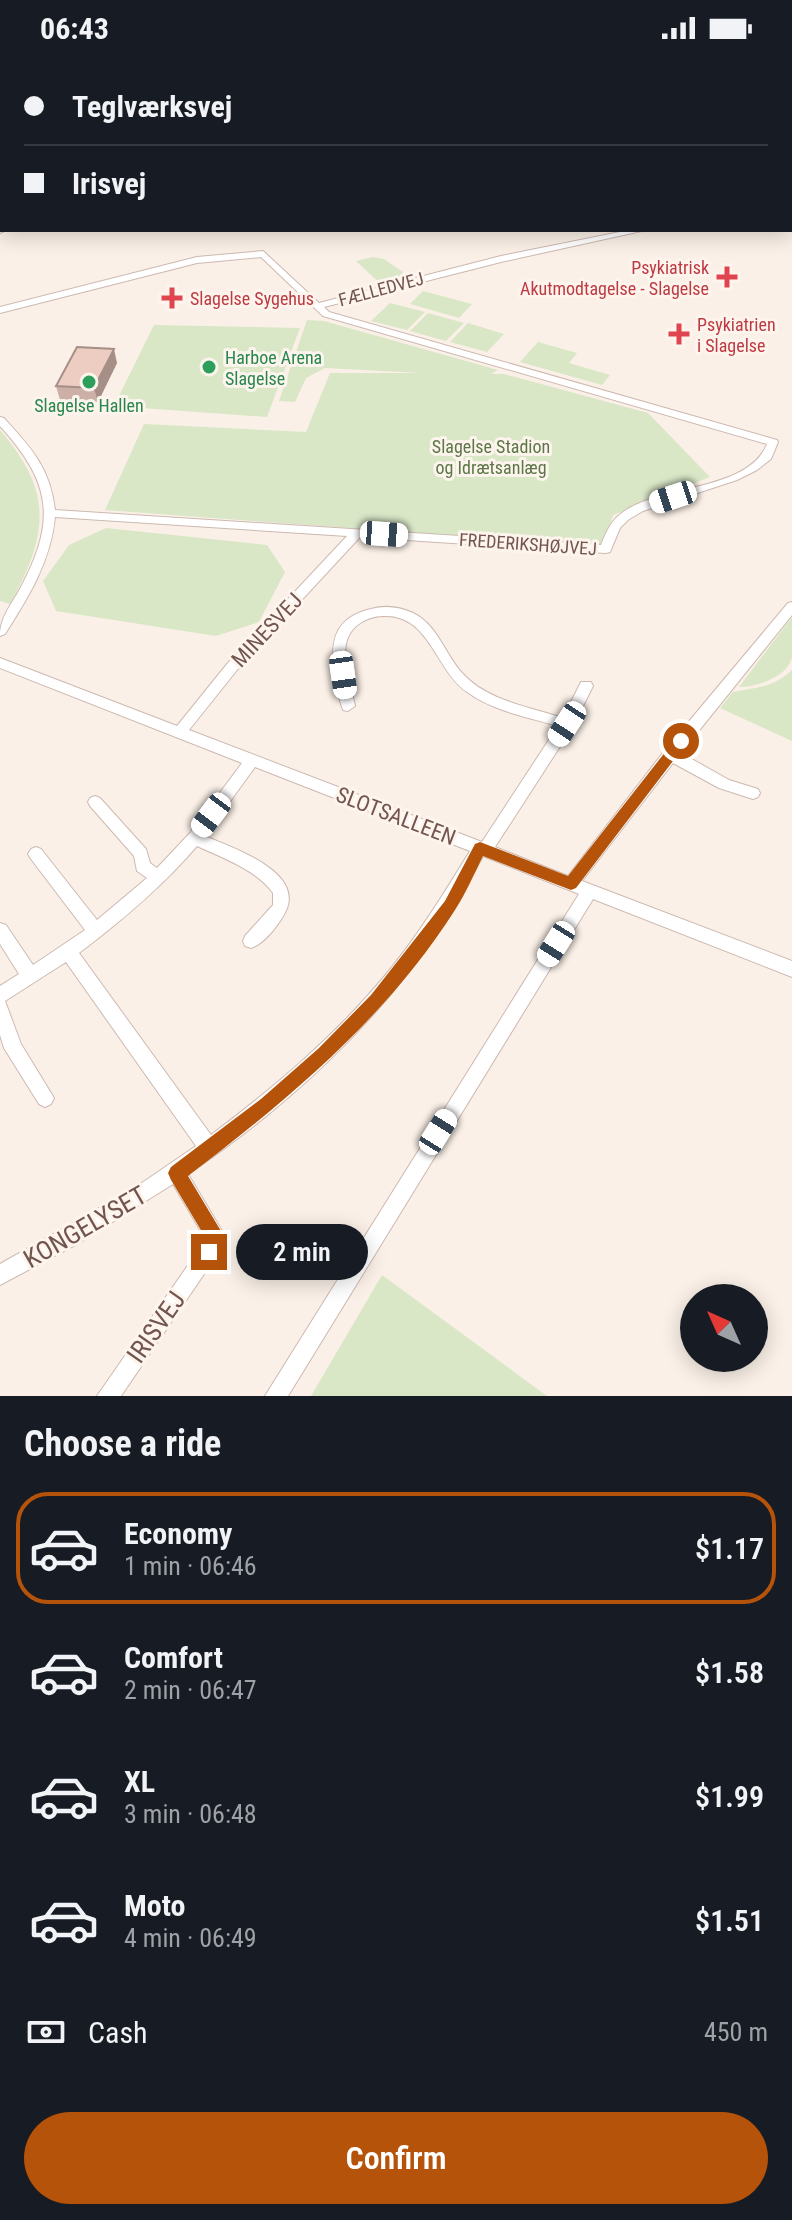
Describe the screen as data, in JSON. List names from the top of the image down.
{
  "streets": {
    "street": [
      "FÆLLEDVEJ",
      "FREDERIKSHØJVEJ",
      "MINESVEJ",
      "SLOTSALLEEN",
      "KONGELYSET",
      "IRISVEJ"
    ]
  },
  "crossings": [
    ["FÆLLEDVEJ", "FREDERIKSHØJVEJ"],
    ["FREDERIKSHØJVEJ", "MINESVEJ"],
    ["MINESVEJ", "SLOTSALLEEN"],
    ["SLOTSALLEEN", "KONGELYSET"],
    ["KONGELYSET", "IRISVEJ"]
  ],
  "parks": ["Slagelse Stadion og Idrætsanlæg"],
  "places": {
    "health": ["Psykiatrisk Akutmodtagelse - Slagelse", "Slagelse Sygehus", "Psykiatrien i Slagelse"],
    "other": ["Harboe Arena Slagelse", "Slagelse Hallen"]
  },
  "north": "top left",
  "page": {
    "status": "06:43",
    "banner": ["Teglværksvej", "Irisvej"],
    "bubble": "2 min",
    "heading": "Choose a ride",
    "list": [
      {
        "name": "Economy",
        "note": "1 min · 06:46",
        "value": "$1.17"
      },
      {
        "name": "Comfort",
        "note": "2 min · 06:47",
        "value": "$1.58"
      },
      {
        "name": "XL",
        "note": "3 min · 06:48",
        "value": "$1.99"
      },
      {
        "name": "Moto",
        "note": "4 min · 06:49",
        "value": "$1.51"
      }
    ],
    "pay": ["Cash", "450 m"],
    "buttons": "Confirm"
  }
}
